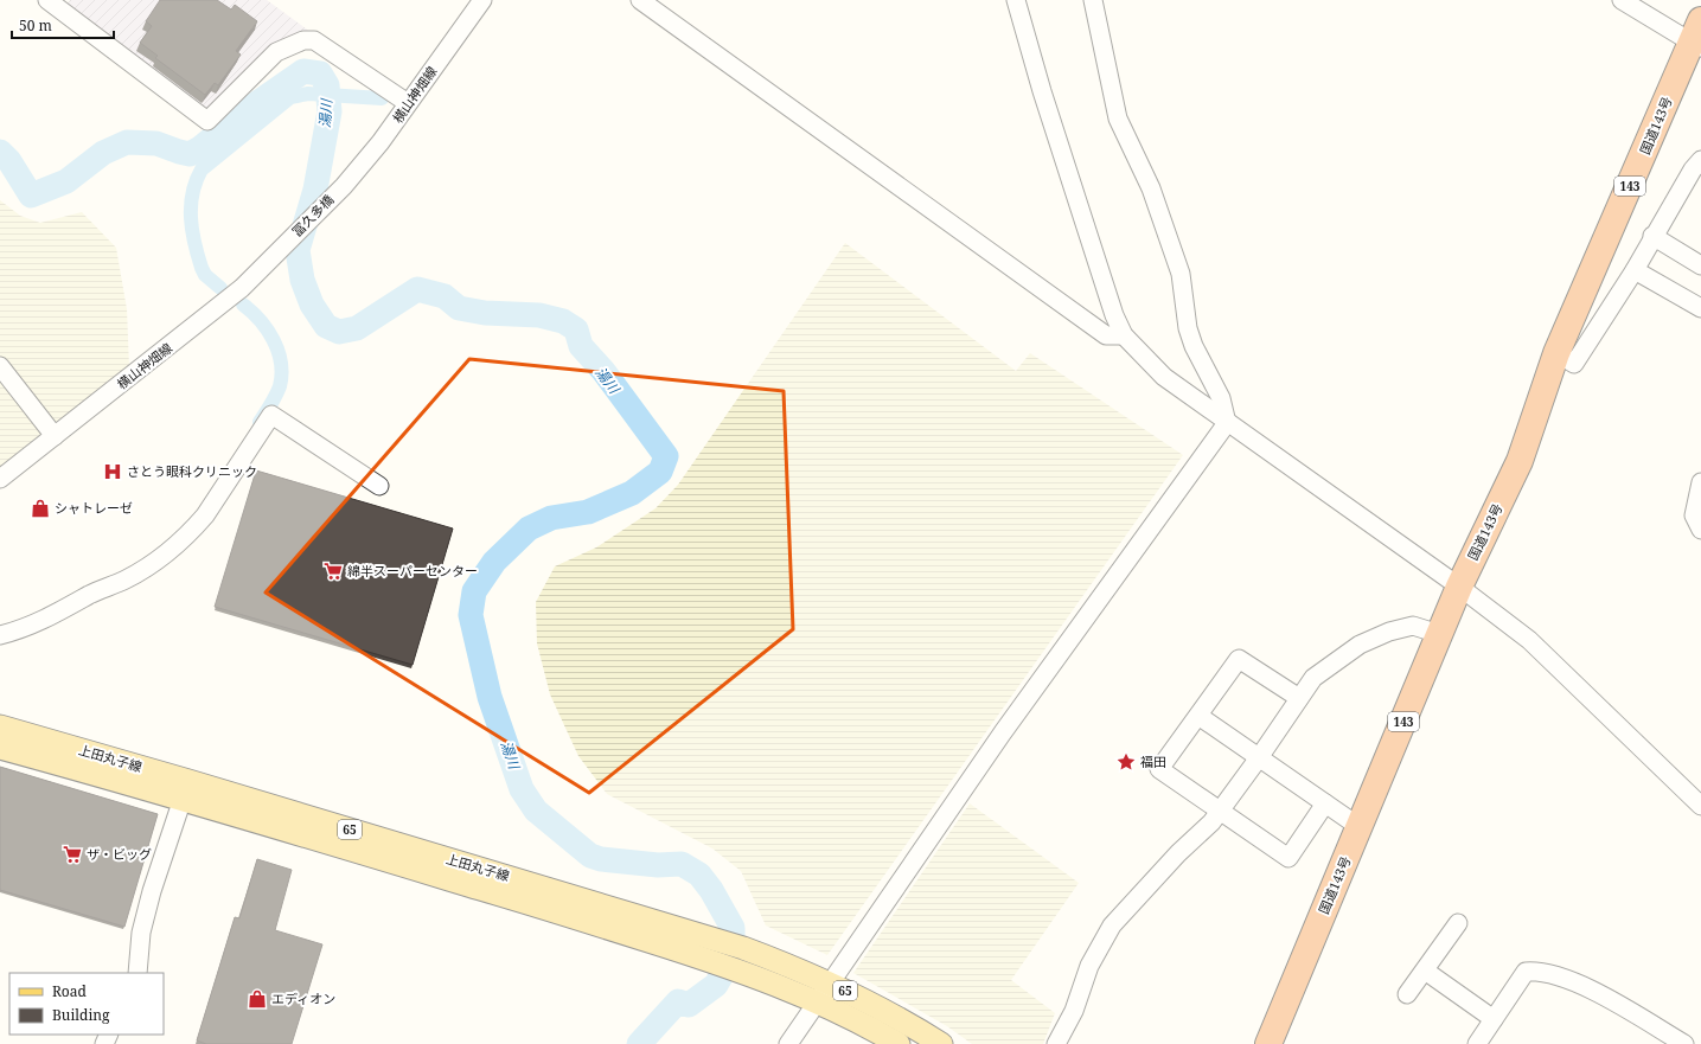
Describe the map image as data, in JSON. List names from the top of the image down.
{
  "streets": {
    "highway": ["国道143号", "143"],
    "main road": ["上田丸子線", "65"],
    "street": ["横山神畑線", "冨久多橋"]
  },
  "crossings": [
    ["横山神畑線", "冨久多橋"]
  ],
  "water": ["湯川"],
  "places": {
    "hospital": ["さとう眼科クリニック"],
    "shop": ["シャトレーゼ", "エディオン"],
    "supermarket": ["綿半スーパーセンター", "ザ・ビッグ"],
    "place": ["福田"]
  },
  "legend": ["Road", "Building"],
  "scale_bar": "50 m"
}
